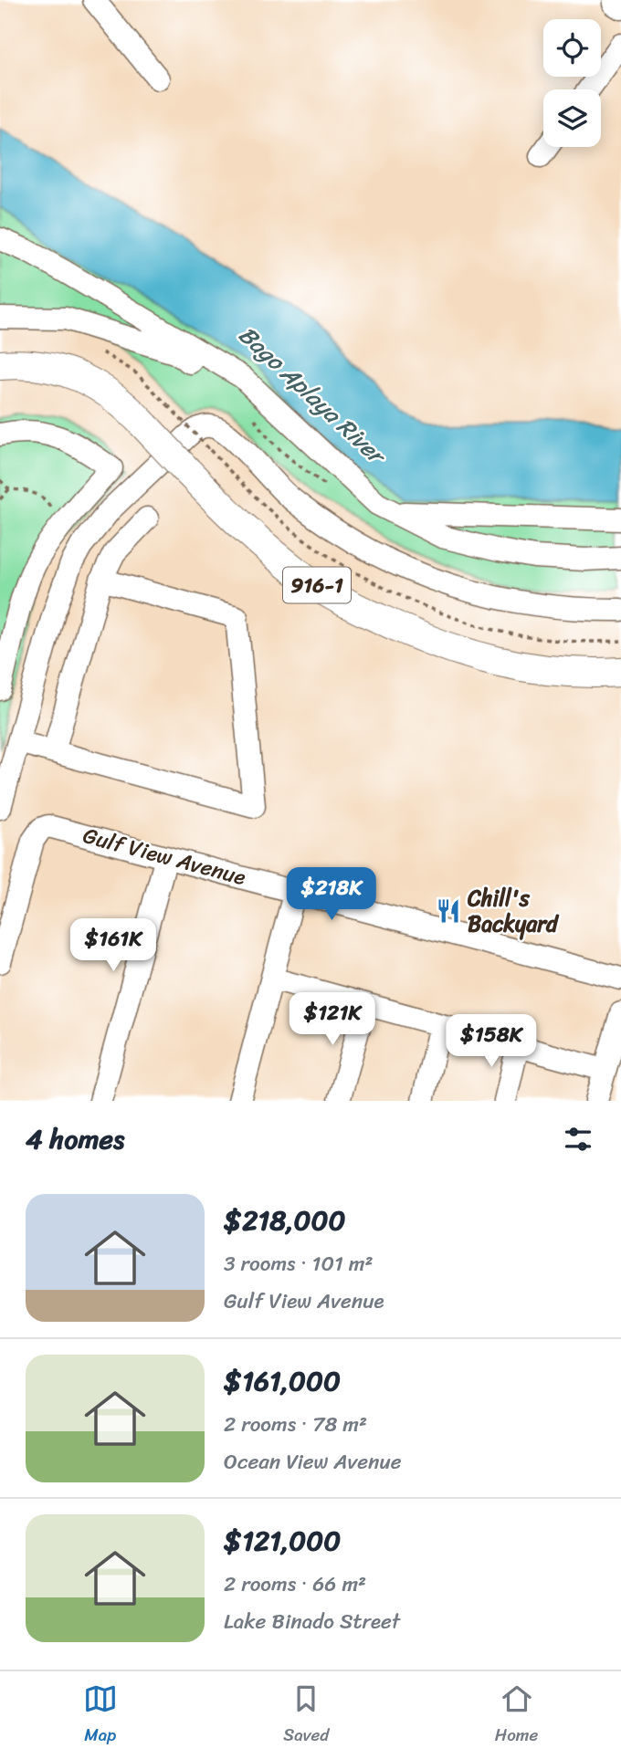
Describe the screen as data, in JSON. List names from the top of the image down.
{
  "streets": {
    "main road": ["916-1"],
    "street": ["Gulf View Avenue"]
  },
  "water": ["Bago Aplaya River"],
  "places": {
    "restaurant": ["Chill's Backyard"]
  },
  "page": {
    "price": [
      "$218K",
      "$161K",
      "$121K",
      "$158K"
    ],
    "heading": "4 homes",
    "list": [
      {
        "name": "$218,000",
        "note": "3 rooms · 101 m² · Gulf View Avenue"
      },
      {
        "name": "$161,000",
        "note": "2 rooms · 78 m² · Ocean View Avenue"
      },
      {
        "name": "$121,000",
        "note": "2 rooms · 66 m² · Lake Binado Street"
      }
    ],
    "tabs": ["Map", "Saved", "Home"]
  }
}
